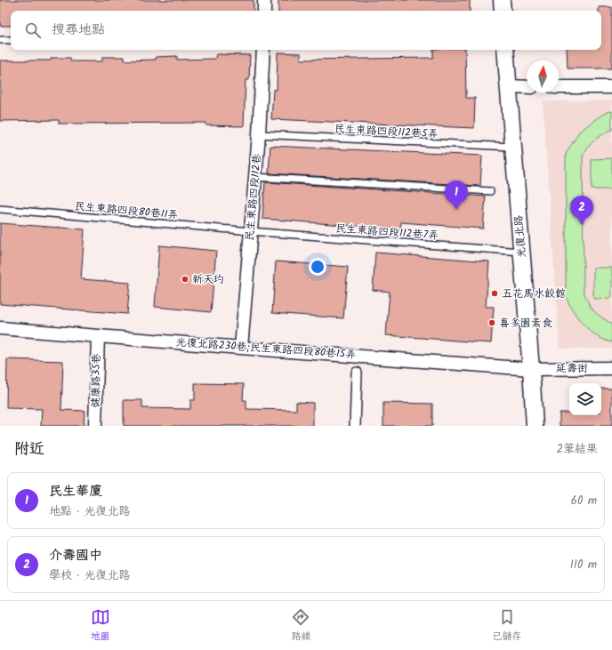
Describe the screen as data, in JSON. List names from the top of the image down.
{
  "streets": {
    "street": [
      "民生東路四段112巷",
      "光復北路",
      "光復北路230巷;民生東路四段80巷15弄",
      "延壽街",
      "健康路35巷"
    ],
    "lane": ["民生東路四段112巷5弄", "民生東路四段80巷11弄", "民生東路四段112巷7弄"]
  },
  "crossings": [
    ["民生東路四段112巷5弄", "民生東路四段112巷"],
    ["民生東路四段112巷5弄", "光復北路"],
    ["民生東路四段112巷", "民生東路四段80巷11弄"],
    ["民生東路四段112巷", "民生東路四段112巷7弄"],
    ["民生東路四段112巷", "光復北路230巷;民生東路四段80巷15弄"],
    ["民生東路四段80巷11弄", "民生東路四段112巷7弄"],
    ["民生東路四段112巷7弄", "光復北路"],
    ["光復北路", "光復北路230巷;民生東路四段80巷15弄"],
    ["光復北路", "延壽街"],
    ["光復北路230巷;民生東路四段80巷15弄", "延壽街"],
    ["光復北路230巷;民生東路四段80巷15弄", "健康路35巷"]
  ],
  "places": ["新天玓", "五花馬水餃館", "喜多園素食"],
  "north": "top",
  "page": {
    "search": "搜尋地點",
    "pins": ["1", "2"],
    "heading": ["附近", "2筆結果"],
    "list": [
      {
        "mark": "1",
        "name": "民生華廈",
        "note": "地點 · 光復北路",
        "value": "60 m"
      },
      {
        "mark": "2",
        "name": "介壽國中",
        "note": "學校 · 光復北路",
        "value": "110 m"
      }
    ],
    "nav": ["地圖", "路線", "已儲存"]
  }
}
